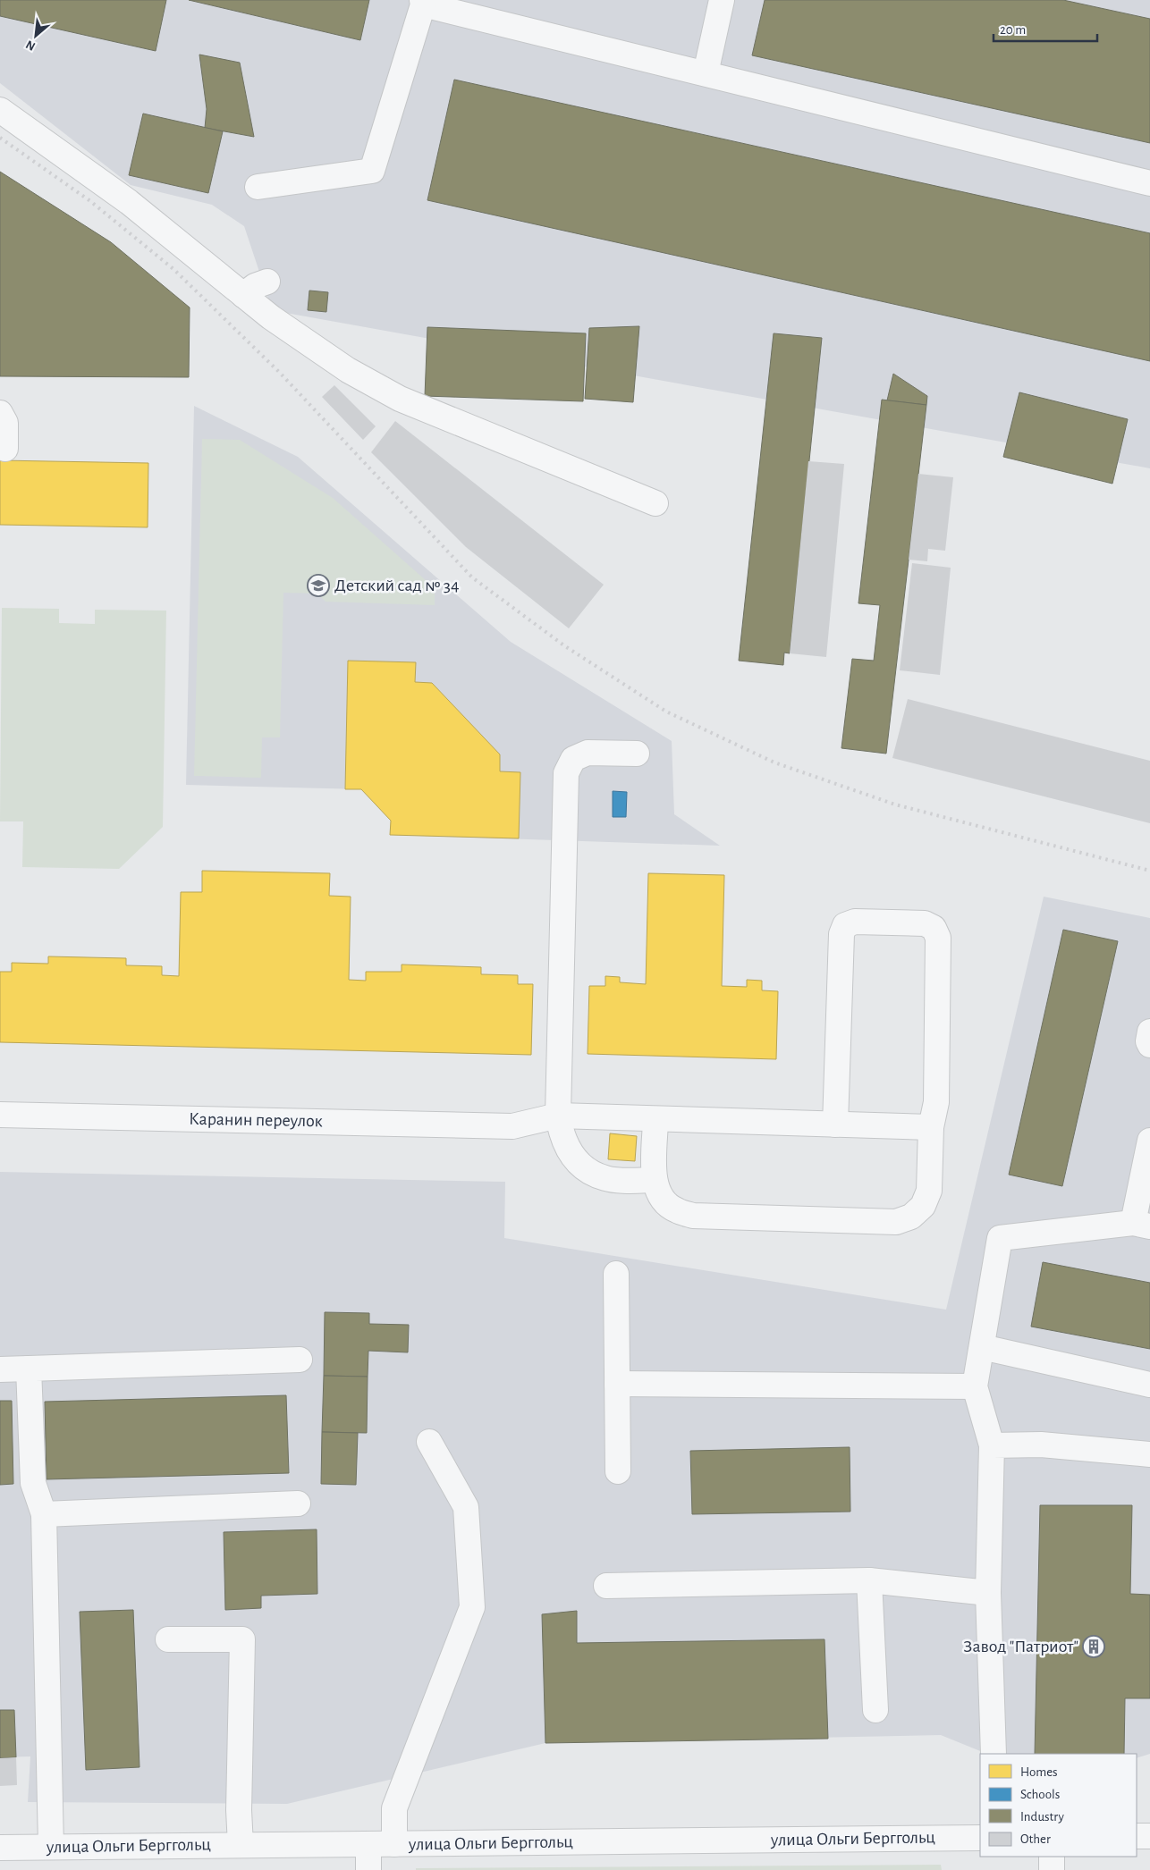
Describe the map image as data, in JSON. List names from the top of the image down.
{
  "streets": {
    "street": ["Каранин переулок", "улица Ольги Берггольц"]
  },
  "places": {
    "school or university": ["Детский сад № 34"],
    "building": ["Завод \"Патриот\""]
  },
  "legend": [
    "Homes",
    "Schools",
    "Industry",
    "Other"
  ],
  "scale_bar": "20 m",
  "north": "bottom left"
}
